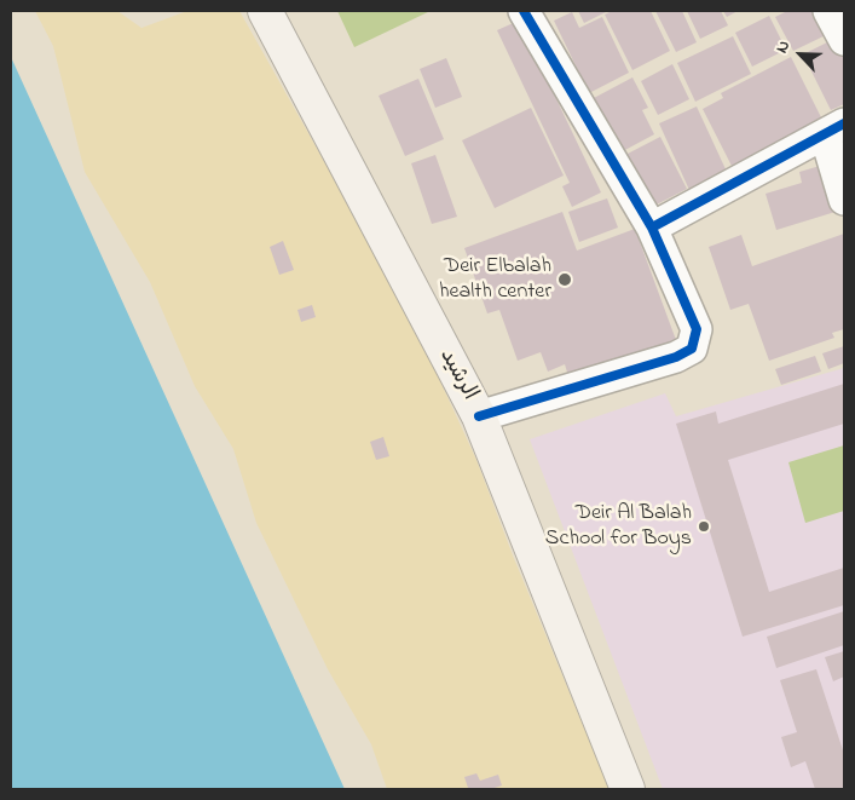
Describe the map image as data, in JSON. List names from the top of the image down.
{
  "streets": {
    "main road": ["الرشيد"]
  },
  "places": ["Deir Elbalah health center", "Deir Al Balah School for Boys"],
  "north": "top left"
}
